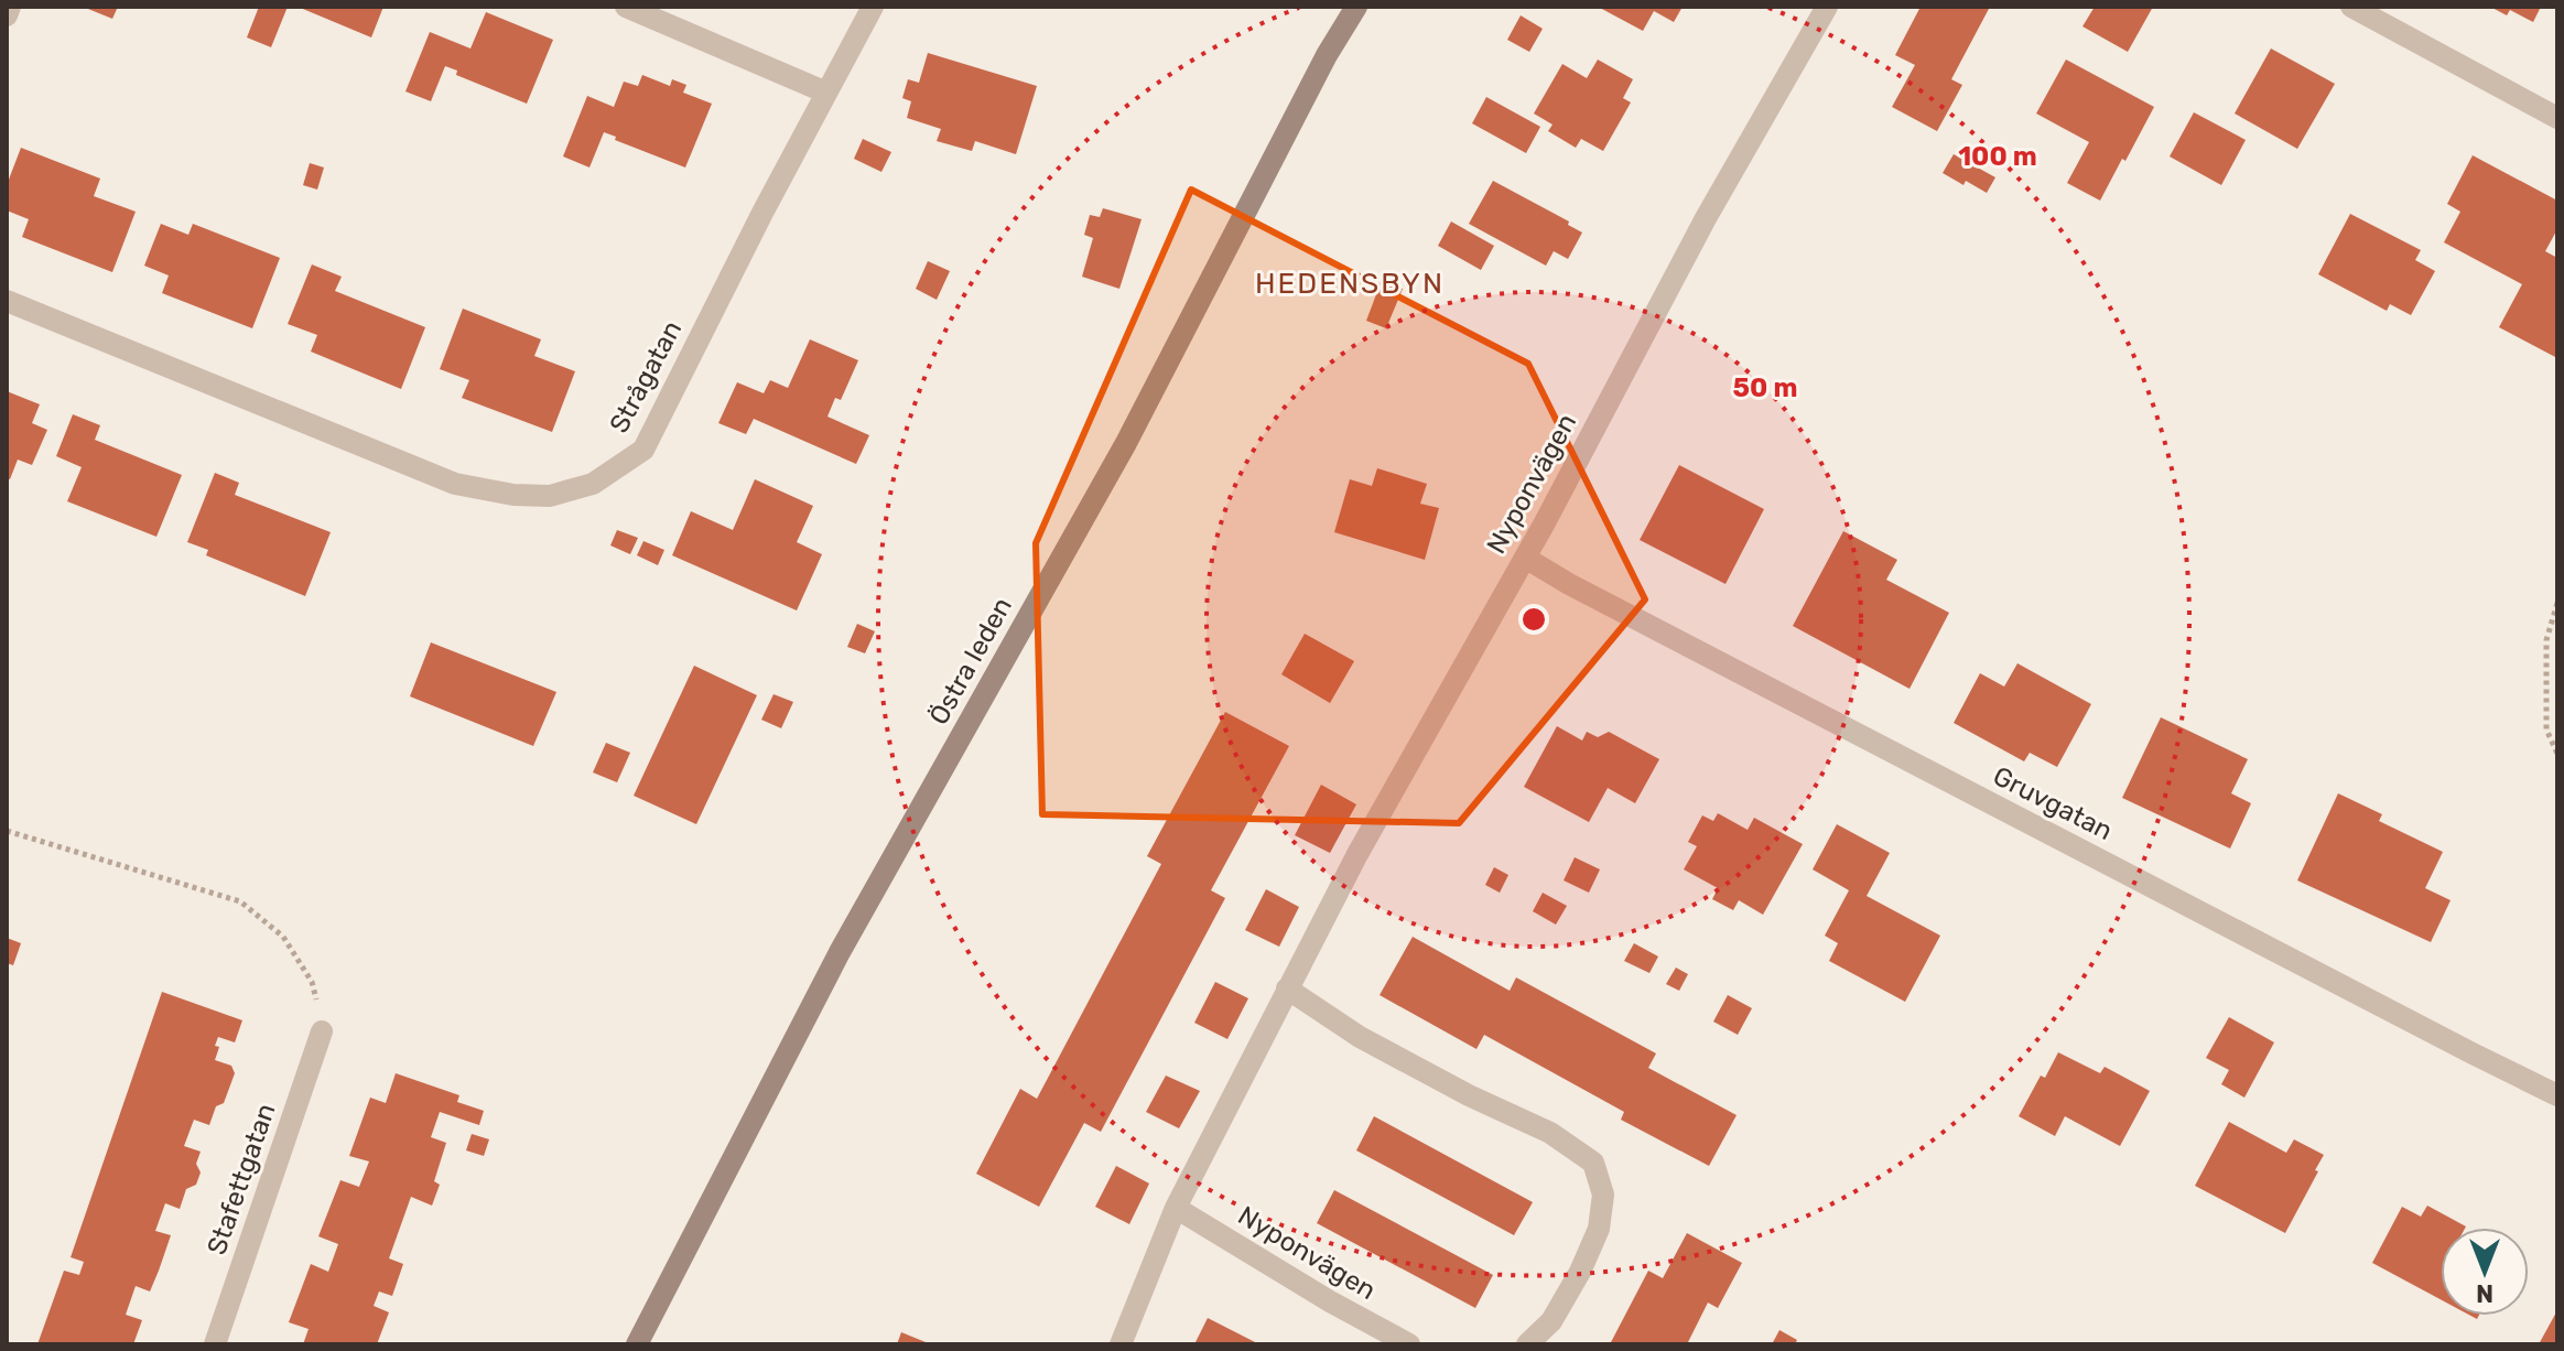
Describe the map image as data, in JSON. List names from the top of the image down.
{
  "streets": {
    "street": [
      "Strågatan",
      "Nyponvägen",
      "Östra leden",
      "Gruvgatan",
      "Stafettgatan"
    ]
  },
  "crossings": [
    ["Nyponvägen", "Gruvgatan"]
  ],
  "districts": ["HEDENSBYN"],
  "north": "bottom",
  "rings": ["100 m", "50 m"]
}
